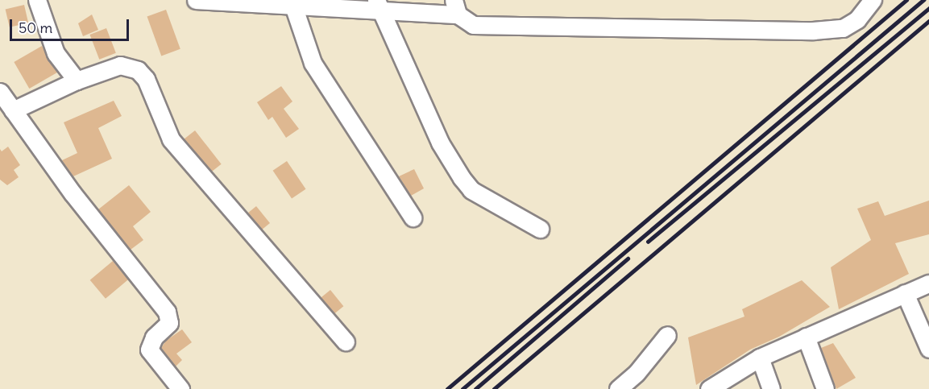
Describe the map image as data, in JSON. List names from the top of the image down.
{
  "scale_bar": "50 m"
}
